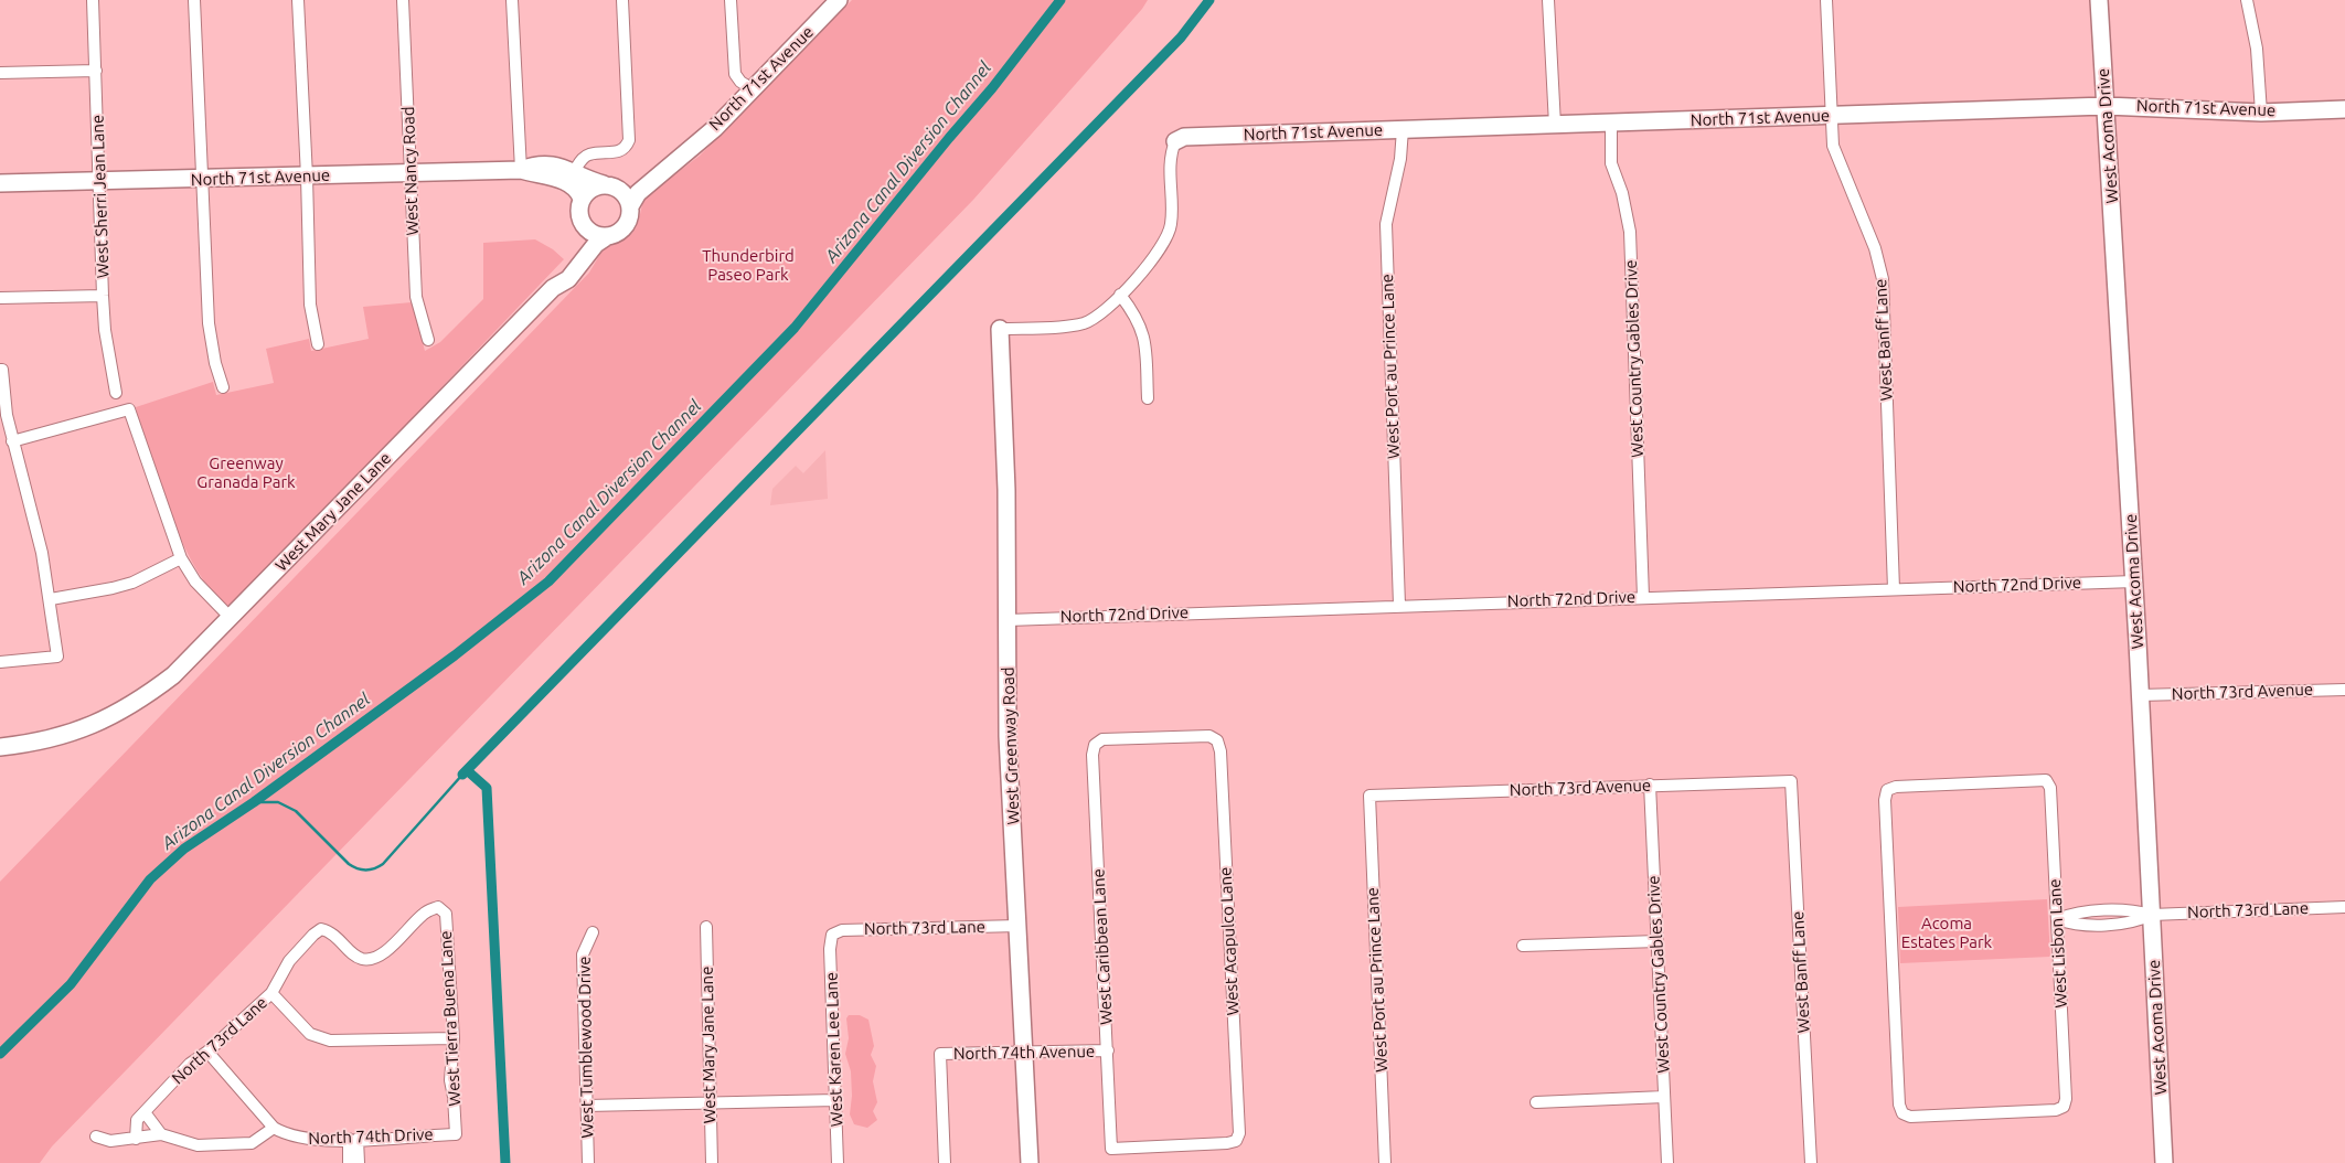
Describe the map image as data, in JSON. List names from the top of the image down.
{
  "streets": {
    "street": [
      "North 71st Avenue",
      "West Acoma Drive",
      "West Nancy Road",
      "West Sherri Jean Lane",
      "West Banff Lane",
      "West Country Gables Drive",
      "West Port au Prince Lane",
      "West Mary Jane Lane",
      "North 72nd Drive",
      "North 73rd Avenue",
      "West Greenway Road",
      "North 73rd Lane",
      "West Acapulco Lane",
      "West Lisbon Lane",
      "West Caribbean Lane",
      "West Tierra Buena Lane",
      "West Tumblewood Drive",
      "West Karen Lee Lane",
      "North 74th Avenue",
      "North 74th Drive"
    ]
  },
  "crossings": [
    ["North 71st Avenue", "West Acoma Drive"],
    ["North 71st Avenue", "West Nancy Road"],
    ["North 71st Avenue", "West Sherri Jean Lane"],
    ["North 71st Avenue", "West Banff Lane"],
    ["North 71st Avenue", "West Country Gables Drive"],
    ["North 71st Avenue", "West Port au Prince Lane"],
    ["North 71st Avenue", "West Mary Jane Lane"],
    ["West Acoma Drive", "North 72nd Drive"],
    ["West Acoma Drive", "North 73rd Avenue"],
    ["West Acoma Drive", "North 73rd Lane"],
    ["West Banff Lane", "North 72nd Drive"],
    ["West Banff Lane", "North 73rd Avenue"],
    ["West Country Gables Drive", "North 72nd Drive"],
    ["West Country Gables Drive", "North 73rd Avenue"],
    ["West Port au Prince Lane", "North 72nd Drive"],
    ["West Port au Prince Lane", "North 73rd Avenue"],
    ["North 72nd Drive", "West Greenway Road"],
    ["West Greenway Road", "North 73rd Lane"],
    ["West Greenway Road", "North 74th Avenue"],
    ["North 73rd Lane", "West Lisbon Lane"],
    ["North 73rd Lane", "West Tierra Buena Lane"],
    ["North 73rd Lane", "West Karen Lee Lane"],
    ["West Acapulco Lane", "West Caribbean Lane"],
    ["West Caribbean Lane", "North 74th Avenue"],
    ["West Tierra Buena Lane", "North 74th Drive"]
  ],
  "water": ["Arizona Canal Diversion Channel"],
  "parks": ["Thunderbird Paseo Park", "Greenway Granada Park", "Acoma Estates Park"]
}
